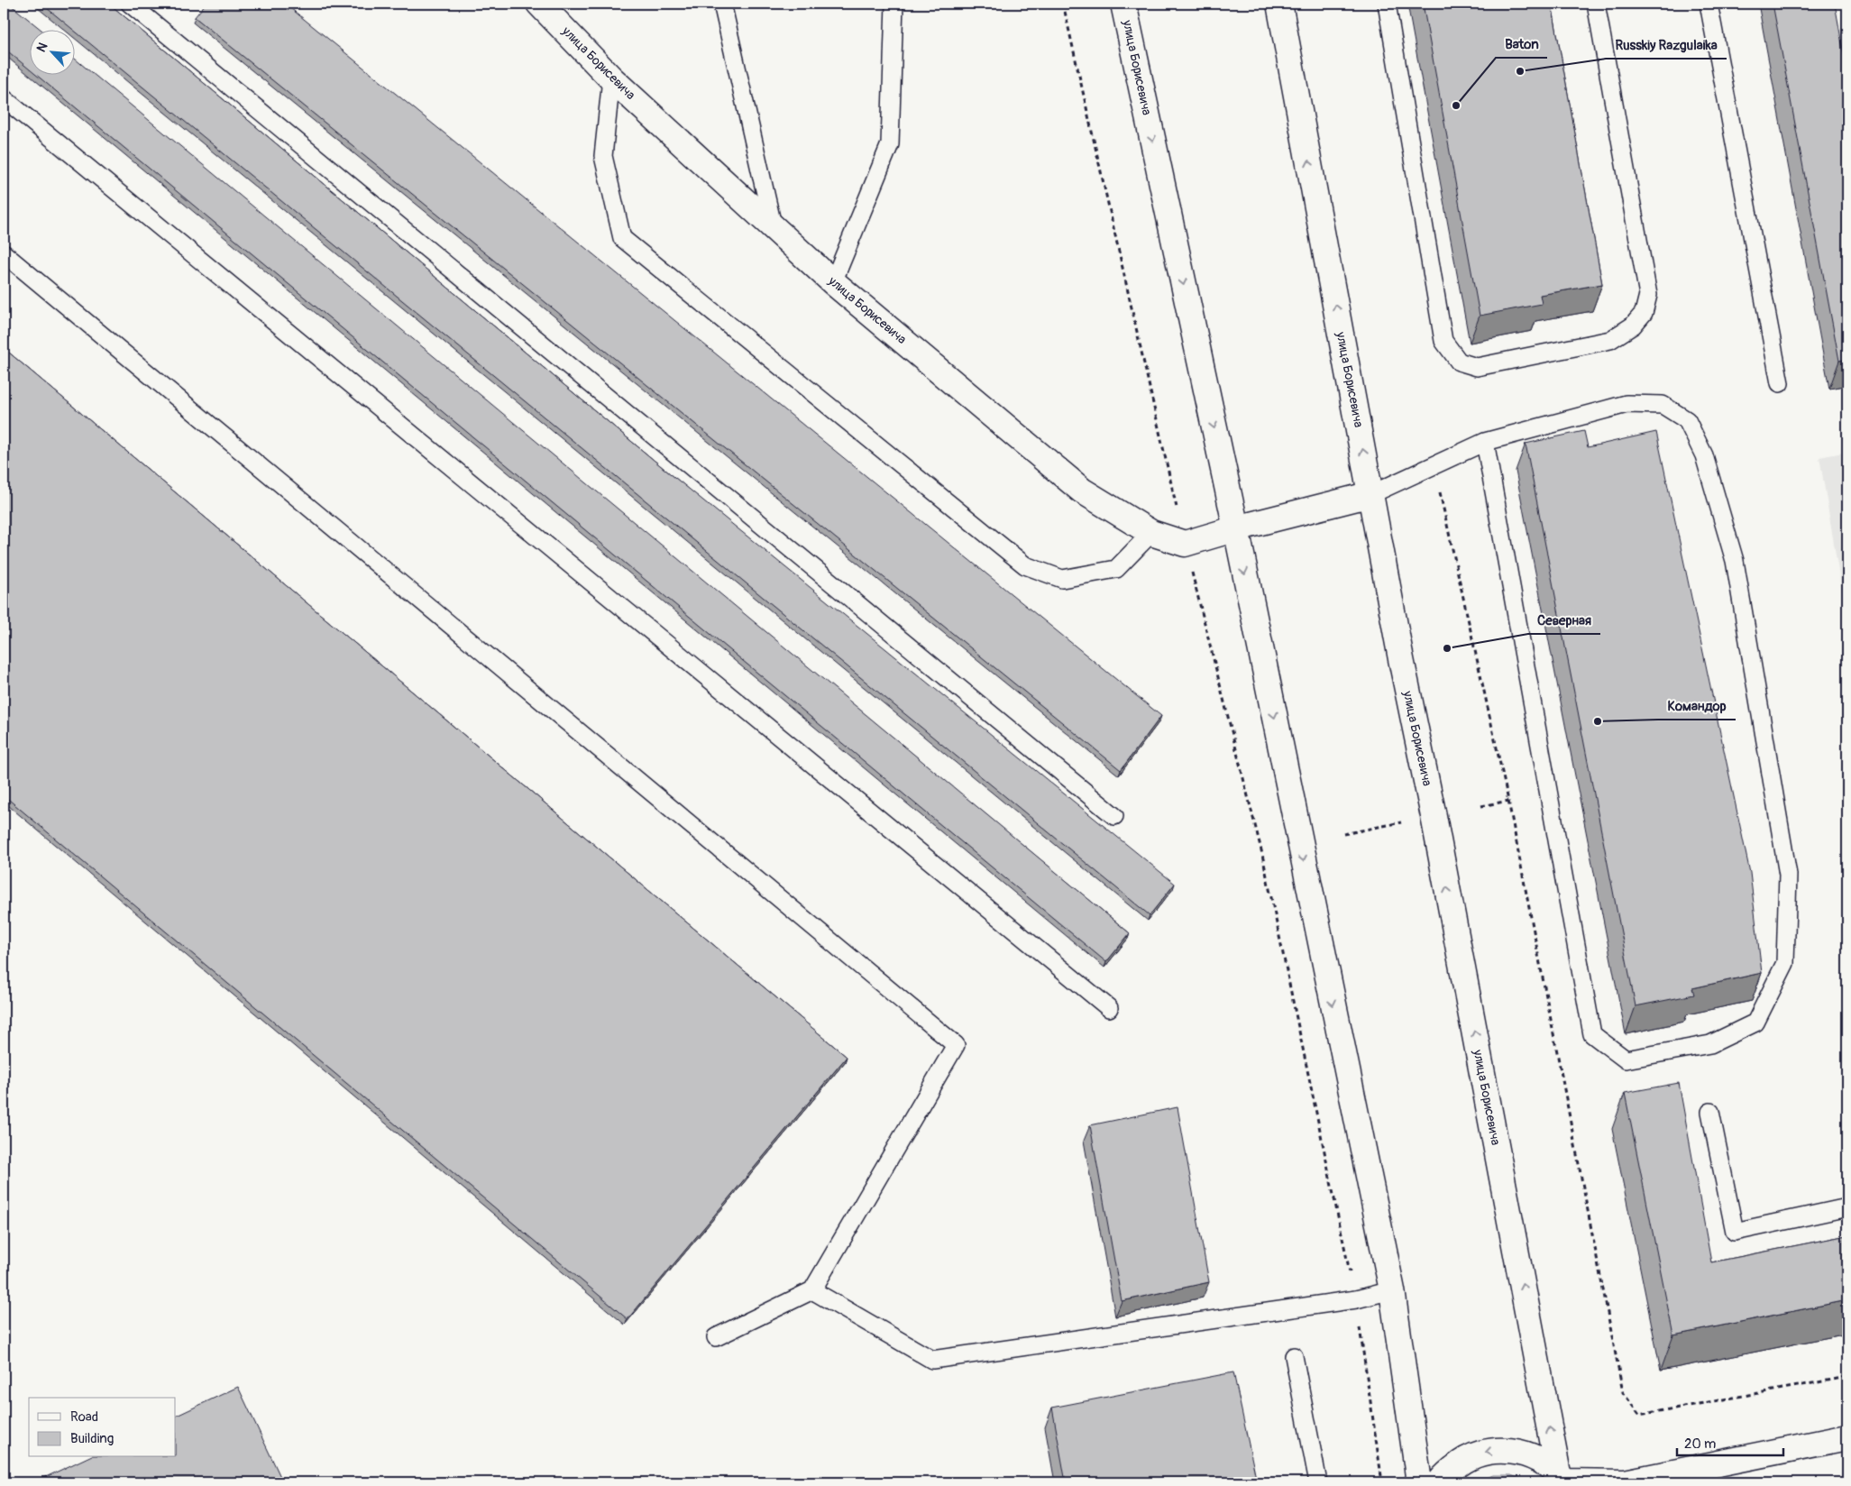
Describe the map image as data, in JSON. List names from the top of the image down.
{
  "streets": {
    "street": ["улица Борисевича"]
  },
  "places": [
    "Russkiy Razgulaika",
    "Baton",
    "Северная",
    "Командор"
  ],
  "legend": ["Road", "Building"],
  "scale_bar": "20 m",
  "north": "top left"
}
